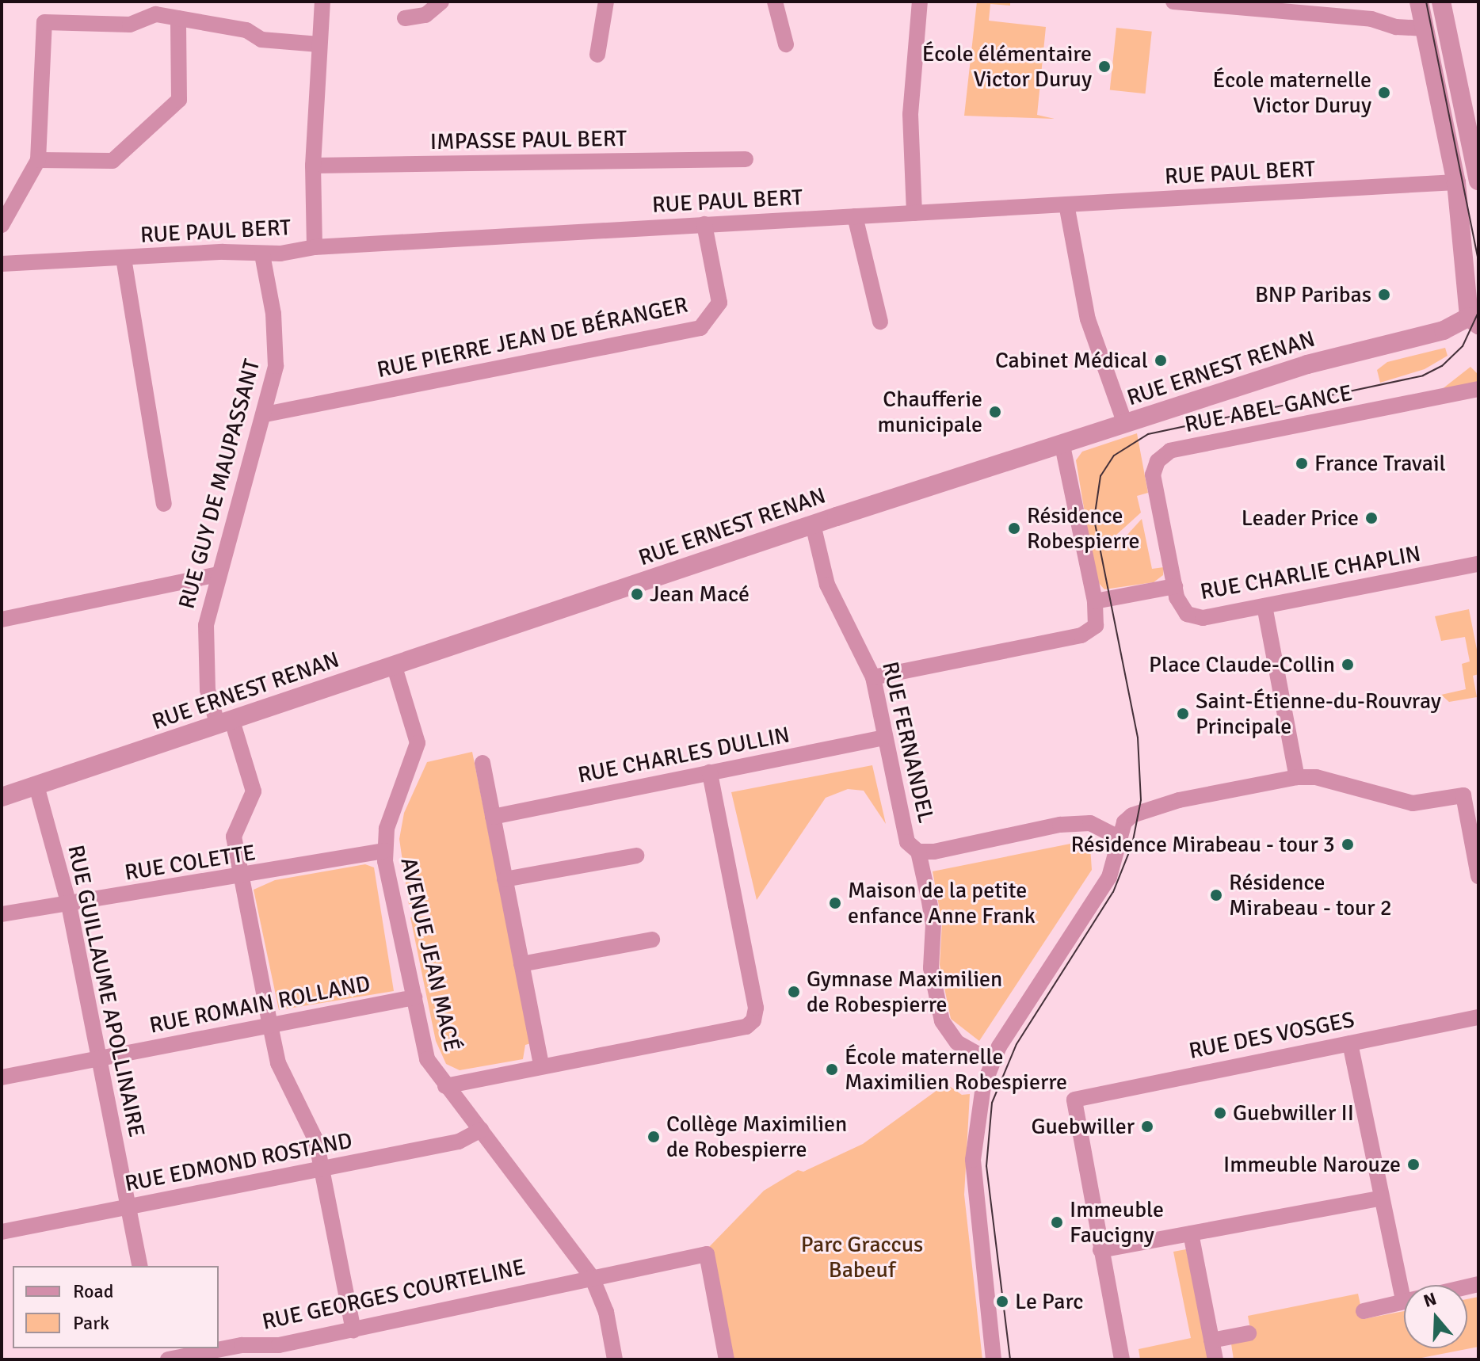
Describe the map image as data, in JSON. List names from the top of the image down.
{
  "streets": {
    "street": [
      "IMPASSE PAUL BERT",
      "RUE PAUL BERT",
      "RUE PIERRE JEAN DE BÉRANGER",
      "RUE ERNEST RENAN",
      "RUE ABEL GANCE",
      "RUE GUY DE MAUPASSANT",
      "RUE CHARLIE CHAPLIN",
      "RUE FERNANDEL",
      "RUE CHARLES DULLIN",
      "RUE COLETTE",
      "AVENUE JEAN MACÉ",
      "RUE GUILLAUME APOLLINAIRE",
      "RUE ROMAIN ROLLAND",
      "RUE DES VOSGES",
      "RUE EDMOND ROSTAND",
      "RUE GEORGES COURTELINE"
    ]
  },
  "crossings": [
    ["RUE PAUL BERT", "RUE PIERRE JEAN DE BÉRANGER"],
    ["RUE PAUL BERT", "RUE GUY DE MAUPASSANT"],
    ["RUE PIERRE JEAN DE BÉRANGER", "RUE GUY DE MAUPASSANT"],
    ["RUE ERNEST RENAN", "RUE GUY DE MAUPASSANT"],
    ["RUE ERNEST RENAN", "RUE FERNANDEL"],
    ["RUE ERNEST RENAN", "AVENUE JEAN MACÉ"],
    ["RUE ERNEST RENAN", "RUE GUILLAUME APOLLINAIRE"],
    ["RUE ABEL GANCE", "RUE CHARLIE CHAPLIN"],
    ["RUE GUY DE MAUPASSANT", "RUE COLETTE"],
    ["RUE GUY DE MAUPASSANT", "RUE ROMAIN ROLLAND"],
    ["RUE GUY DE MAUPASSANT", "RUE EDMOND ROSTAND"],
    ["RUE GUY DE MAUPASSANT", "RUE GEORGES COURTELINE"],
    ["RUE FERNANDEL", "RUE CHARLES DULLIN"],
    ["RUE COLETTE", "AVENUE JEAN MACÉ"],
    ["RUE COLETTE", "RUE GUILLAUME APOLLINAIRE"],
    ["AVENUE JEAN MACÉ", "RUE ROMAIN ROLLAND"],
    ["AVENUE JEAN MACÉ", "RUE EDMOND ROSTAND"],
    ["AVENUE JEAN MACÉ", "RUE GEORGES COURTELINE"],
    ["RUE GUILLAUME APOLLINAIRE", "RUE ROMAIN ROLLAND"],
    ["RUE GUILLAUME APOLLINAIRE", "RUE EDMOND ROSTAND"]
  ],
  "parks": ["Parc Graccus Babeuf"],
  "places": [
    "École élémentaire Victor Duruy",
    "École maternelle Victor Duruy",
    "BNP Paribas",
    "Cabinet Médical",
    "Chaufferie municipale",
    "France Travail",
    "Leader Price",
    "Résidence Robespierre",
    "Jean Macé",
    "Place Claude-Collin",
    "Saint-Étienne-du-Rouvray Principale",
    "Résidence Mirabeau - tour 3",
    "Résidence Mirabeau - tour 2",
    "Maison de la petite enfance Anne Frank",
    "Gymnase Maximilien de Robespierre",
    "École maternelle Maximilien Robespierre",
    "Guebwiller II",
    "Guebwiller",
    "Collège Maximilien de Robespierre",
    "Immeuble Narouze",
    "Immeuble Faucigny",
    "Le Parc"
  ],
  "legend": ["Road", "Park"],
  "north": "top"
}
